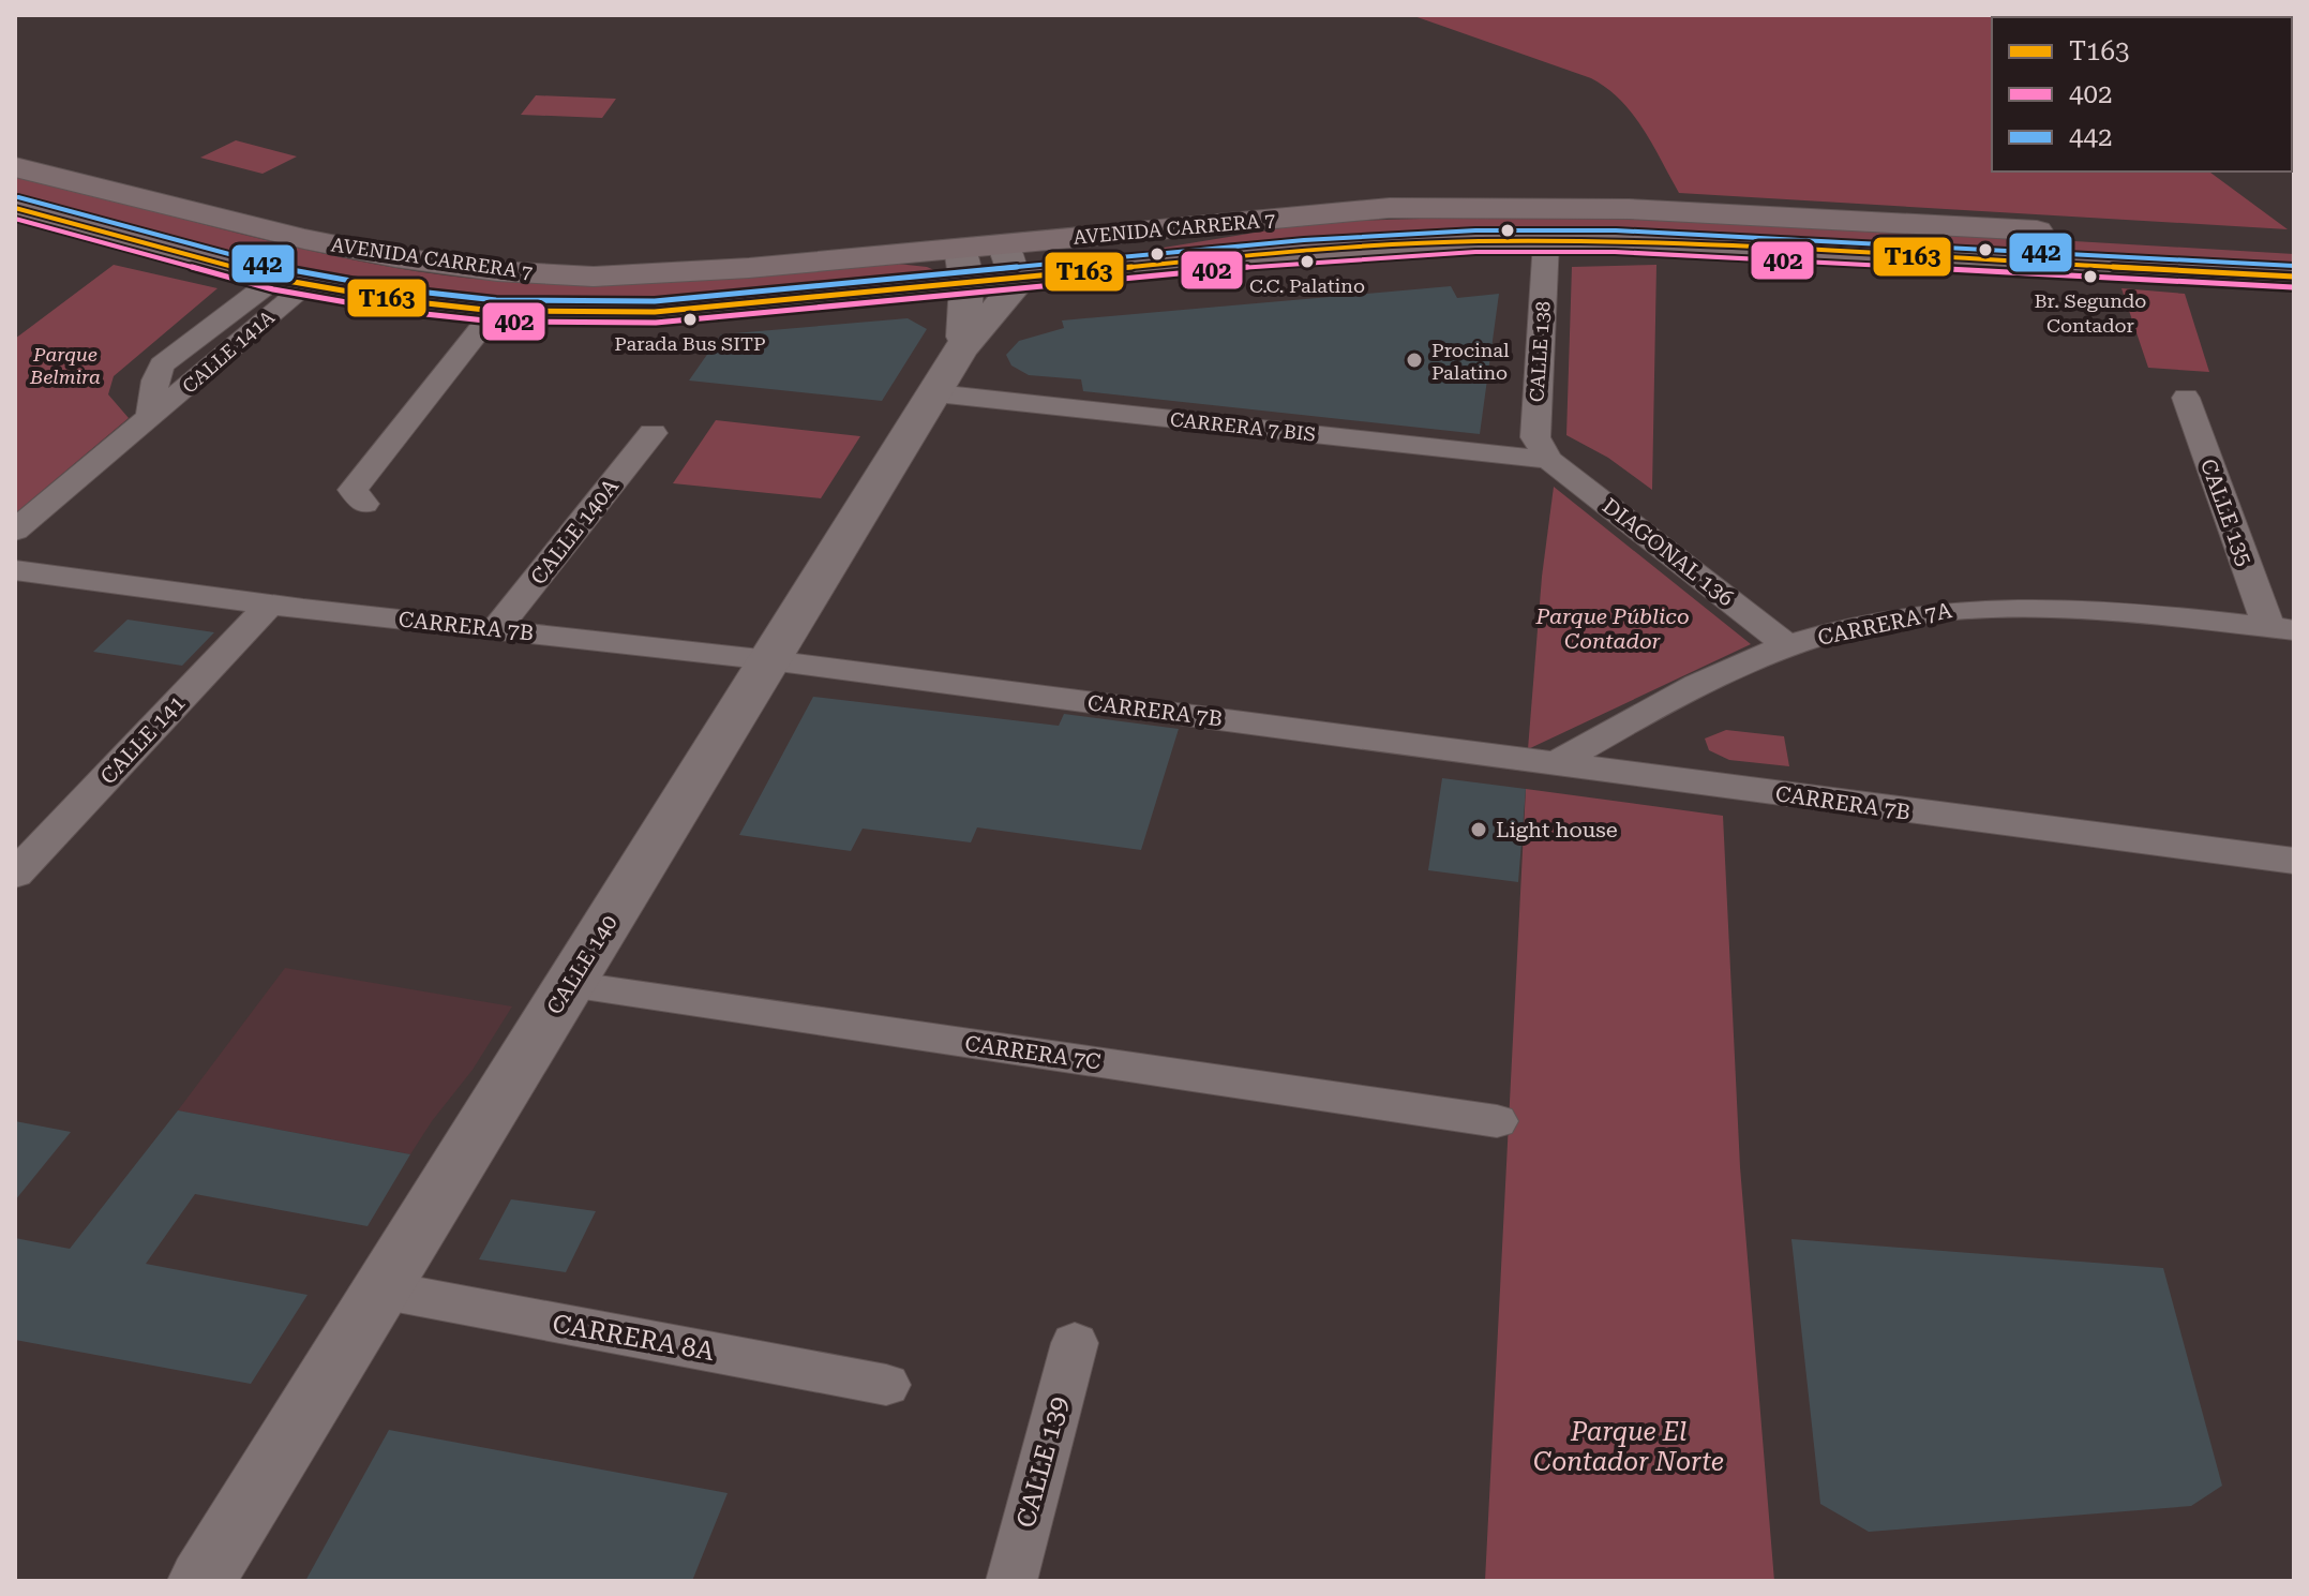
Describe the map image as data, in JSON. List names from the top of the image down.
{
  "streets": {
    "main road": ["AVENIDA CARRERA 7"],
    "street": [
      "CALLE 141A",
      "CALLE 138",
      "CARRERA 7 BIS",
      "CALLE 135",
      "CALLE 140A",
      "DIAGONAL 136",
      "CARRERA 7A",
      "CARRERA 7B",
      "CALLE 141",
      "CALLE 140",
      "CARRERA 7C",
      "CARRERA 8A",
      "CALLE 139"
    ]
  },
  "crossings": [
    ["AVENIDA CARRERA 7", "CALLE 141A"],
    ["AVENIDA CARRERA 7", "CALLE 138"],
    ["AVENIDA CARRERA 7", "CALLE 140"],
    ["CALLE 138", "CARRERA 7 BIS"],
    ["CALLE 138", "DIAGONAL 136"],
    ["CARRERA 7 BIS", "DIAGONAL 136"],
    ["CARRERA 7 BIS", "CALLE 140"],
    ["CALLE 135", "CARRERA 7A"],
    ["CALLE 140A", "CARRERA 7B"],
    ["DIAGONAL 136", "CARRERA 7A"],
    ["CARRERA 7A", "CARRERA 7B"],
    ["CARRERA 7B", "CALLE 141"],
    ["CARRERA 7B", "CALLE 140"],
    ["CALLE 140", "CARRERA 7C"],
    ["CALLE 140", "CARRERA 8A"]
  ],
  "parks": ["Parque Belmira", "Parque Público Contador", "Parque El Contador Norte"],
  "places": [
    "C.C. Palatino",
    "Br. Segundo Contador",
    "Parada Bus SITP",
    "Procinal Palatino",
    "Light house"
  ],
  "lines": ["transit line 442", "transit line T163", "transit line 402"],
  "legend": ["T163", "402", "442"]
}
